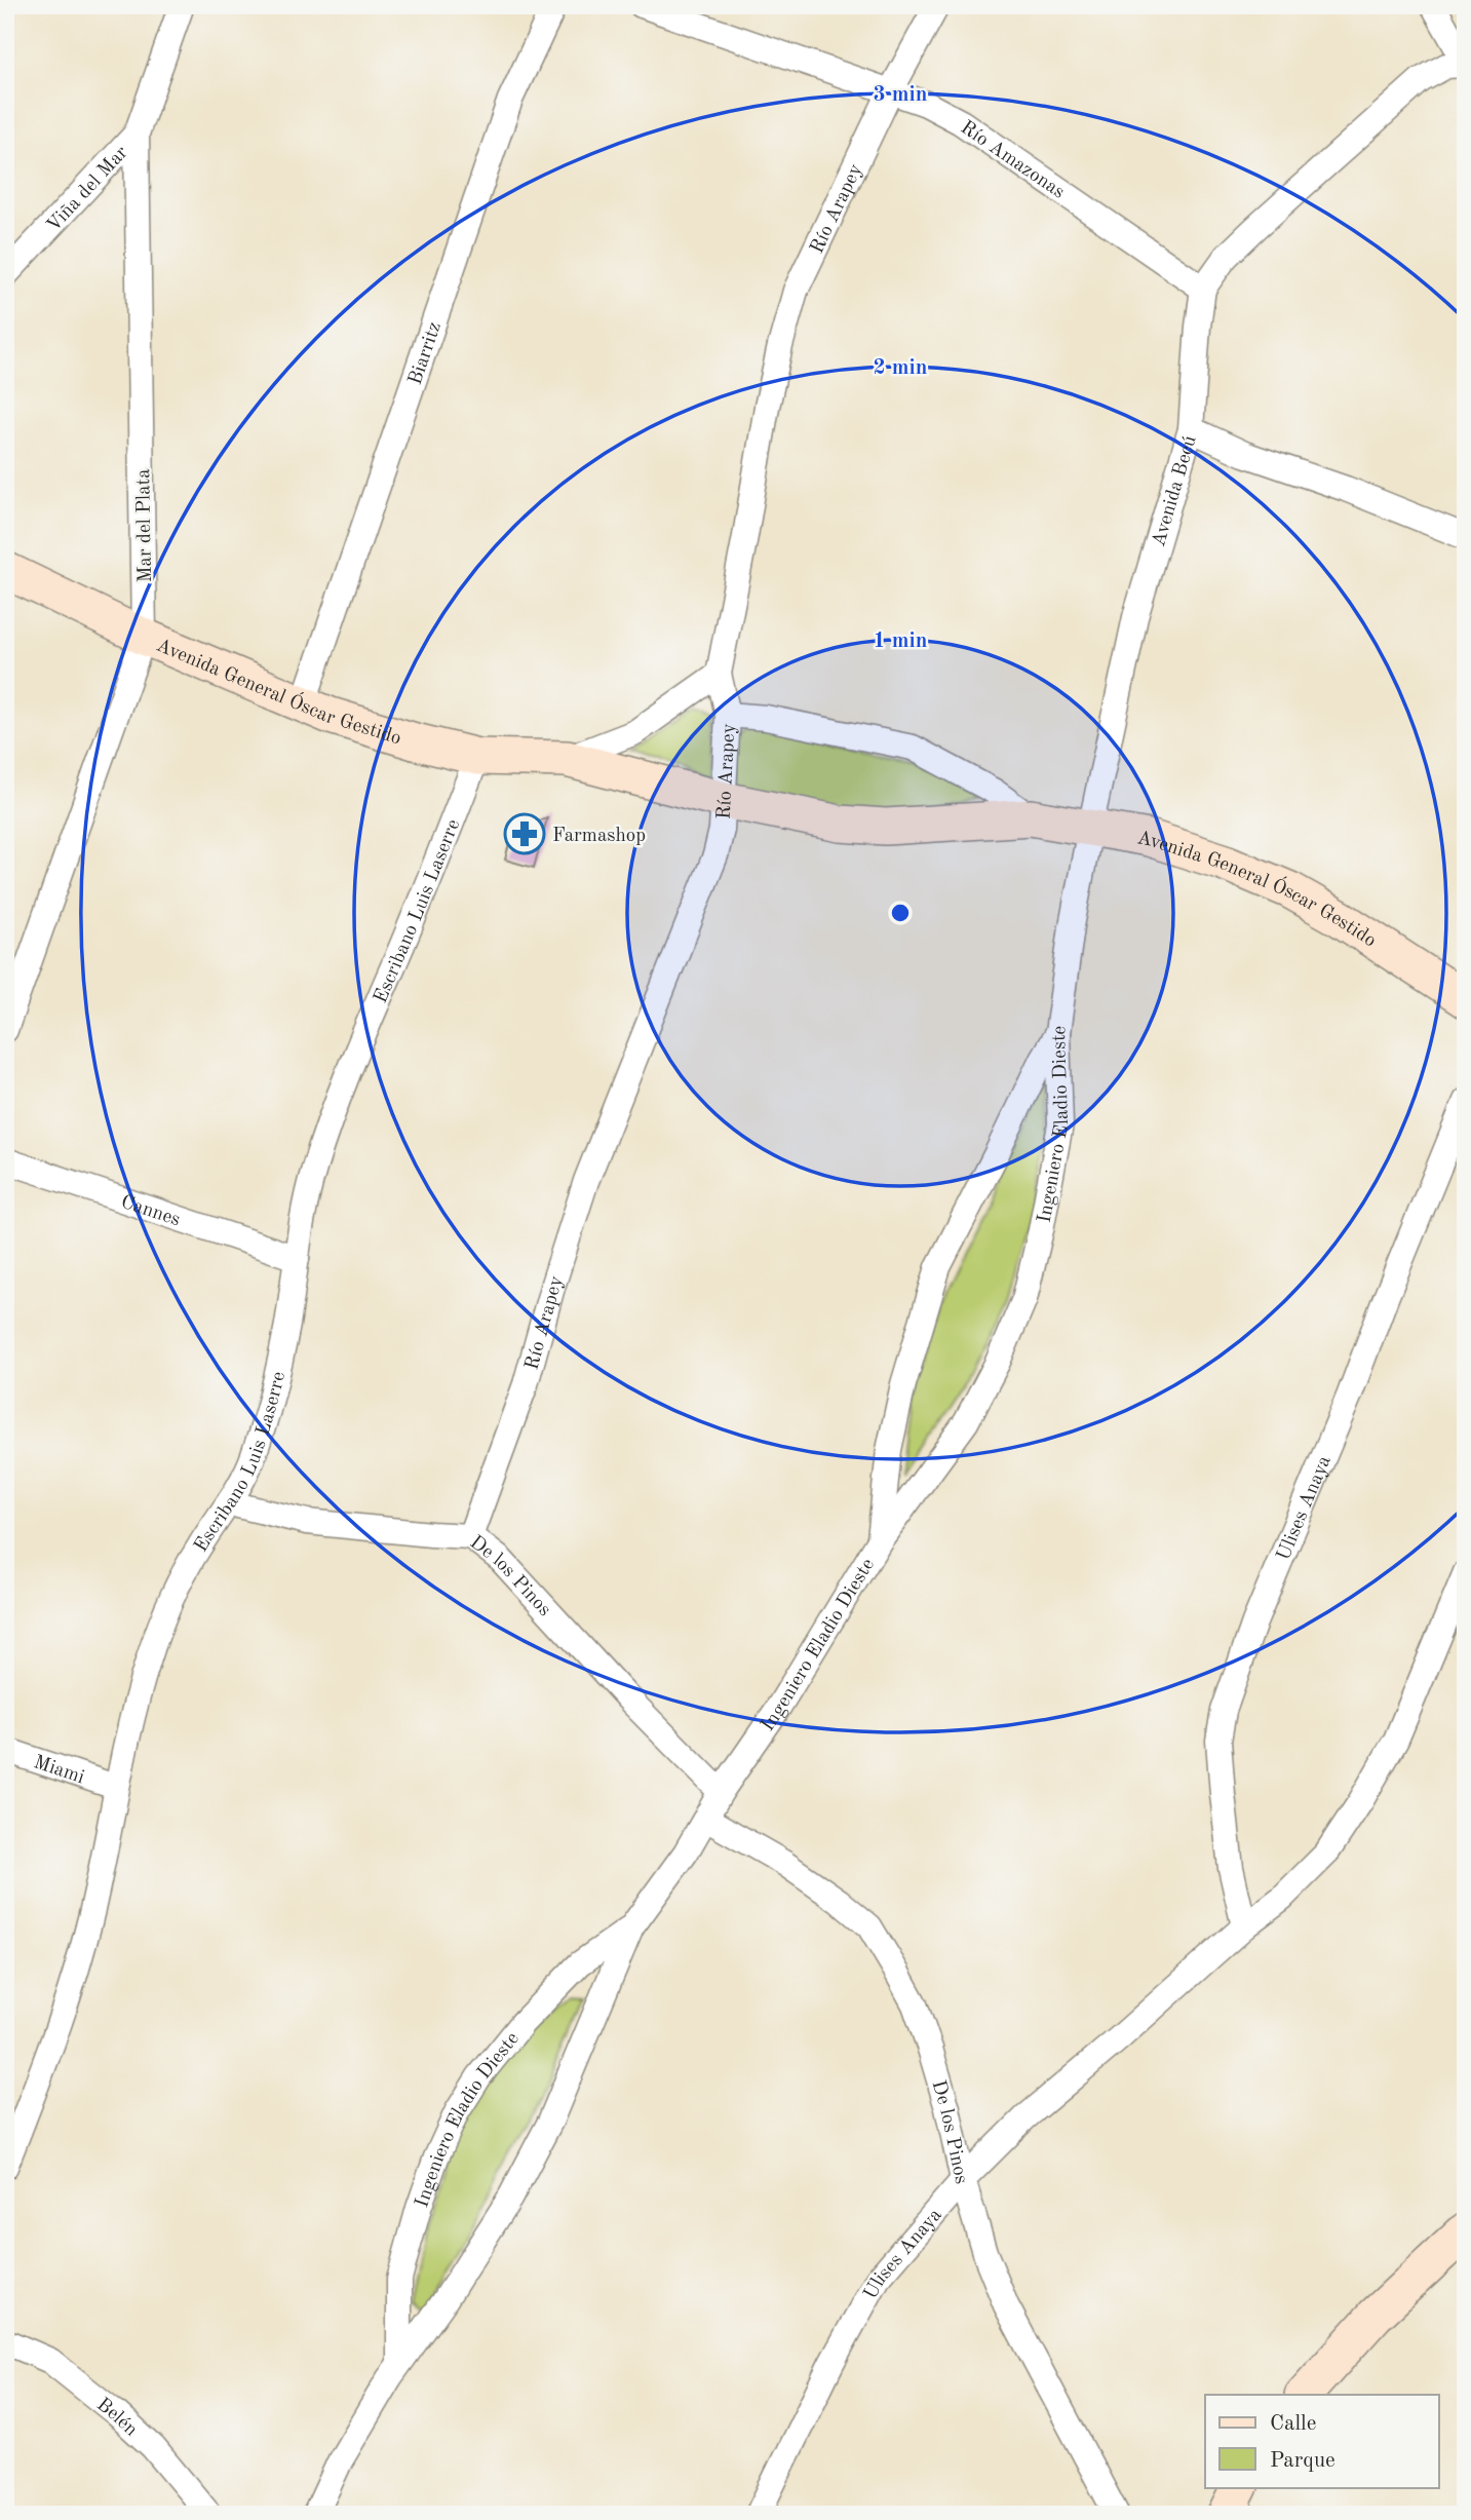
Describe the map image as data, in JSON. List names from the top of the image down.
{
  "streets": {
    "street": [
      "Río Amazonas",
      "Viña del Mar",
      "Río Arapey",
      "Biarritz",
      "Avenida Becú",
      "Mar del Plata",
      "Avenida General Óscar Gestido",
      "Escribano Luis Laserre",
      "Ingeniero Eladio Dieste",
      "Cannes",
      "Ulises Anaya",
      "De los Pinos",
      "Miami",
      "Belén"
    ]
  },
  "crossings": [
    ["Río Amazonas", "Río Arapey"],
    ["Río Amazonas", "Avenida Becú"],
    ["Viña del Mar", "Mar del Plata"],
    ["Río Arapey", "Avenida General Óscar Gestido"],
    ["Río Arapey", "De los Pinos"],
    ["Biarritz", "Avenida General Óscar Gestido"],
    ["Avenida Becú", "Avenida General Óscar Gestido"],
    ["Avenida Becú", "Ingeniero Eladio Dieste"],
    ["Mar del Plata", "Avenida General Óscar Gestido"],
    ["Avenida General Óscar Gestido", "Escribano Luis Laserre"],
    ["Escribano Luis Laserre", "Cannes"],
    ["Escribano Luis Laserre", "De los Pinos"],
    ["Escribano Luis Laserre", "Miami"],
    ["Ingeniero Eladio Dieste", "De los Pinos"],
    ["Ulises Anaya", "De los Pinos"]
  ],
  "places": {
    "pharmacy": ["Farmashop"]
  },
  "legend": ["Calle", "Parque"],
  "rings": ["3 min", "2 min", "1 min"]
}
